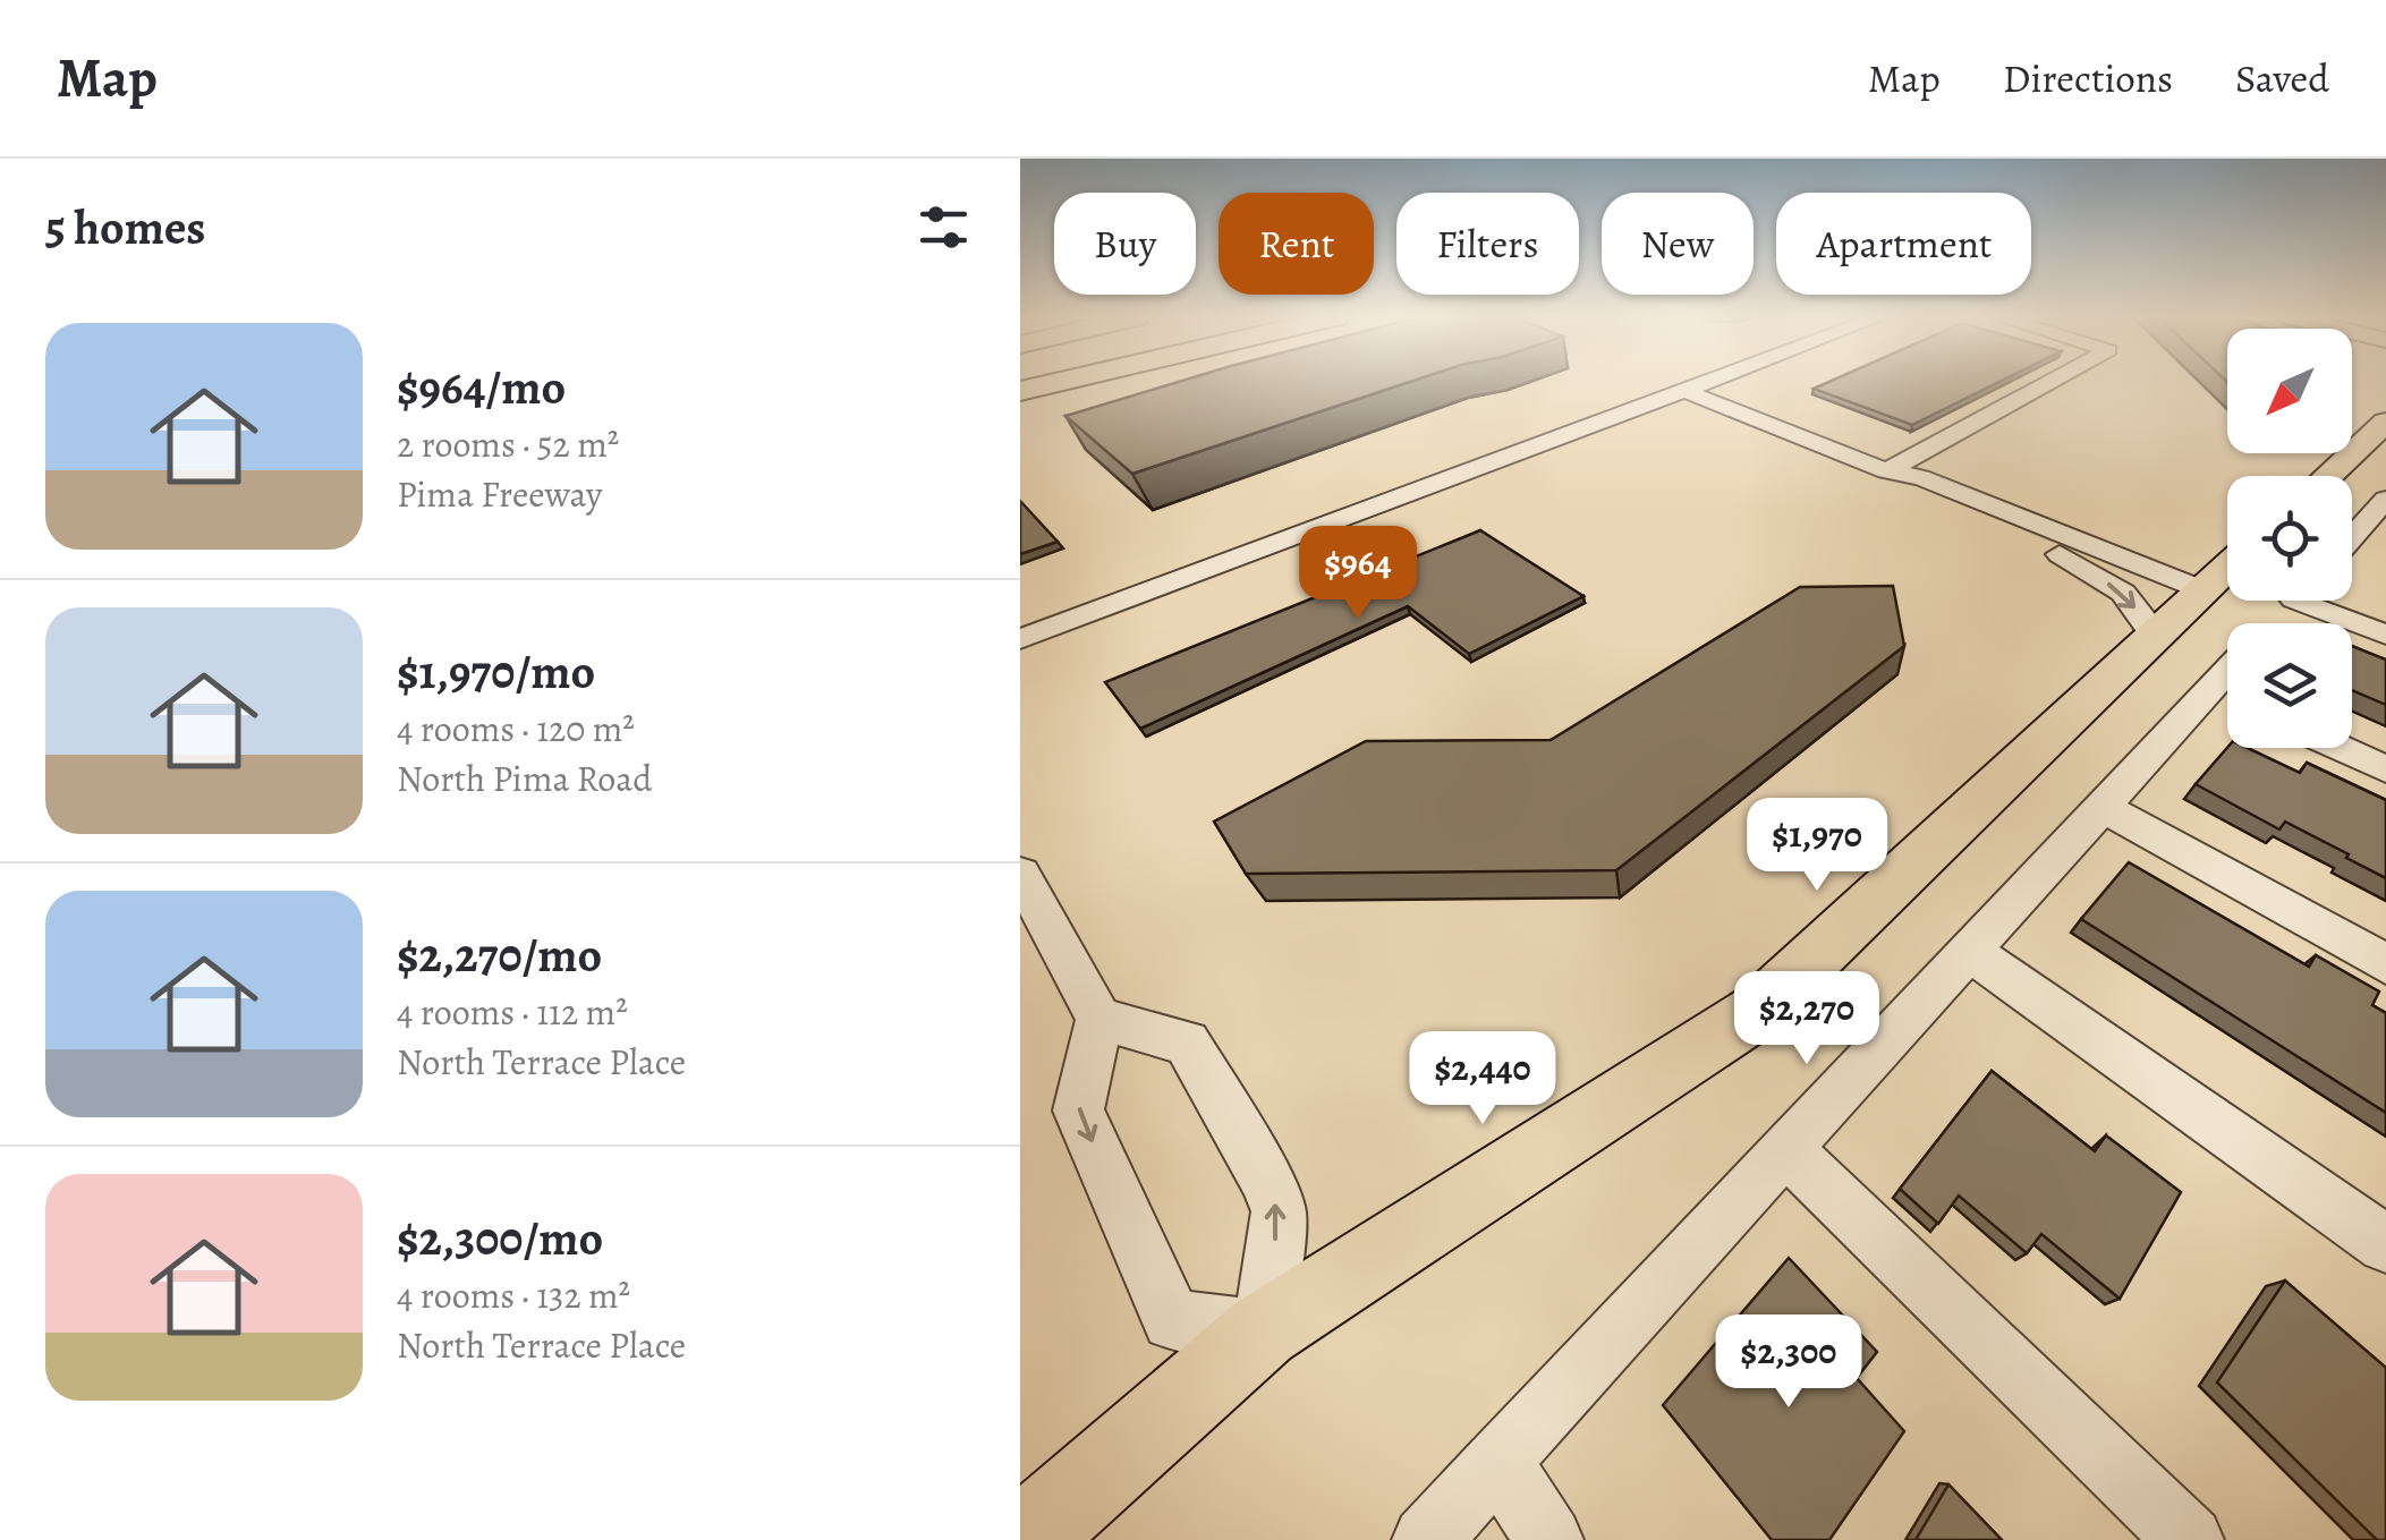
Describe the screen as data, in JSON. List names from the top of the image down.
{
  "north": "bottom left",
  "page": {
    "header": "Map",
    "nav": ["Map", "Directions", "Saved"],
    "heading": "5 homes",
    "chip": [
      "Buy",
      "Rent",
      "Filters",
      "New",
      "Apartment"
    ],
    "list": [
      {
        "name": "$964/mo",
        "note": "2 rooms · 52 m² · Pima Freeway"
      },
      {
        "name": "$1,970/mo",
        "note": "4 rooms · 120 m² · North Pima Road"
      },
      {
        "name": "$2,270/mo",
        "note": "4 rooms · 112 m² · North Terrace Place"
      },
      {
        "name": "$2,300/mo",
        "note": "4 rooms · 132 m² · North Terrace Place"
      }
    ],
    "price": [
      "$964",
      "$1,970",
      "$2,270",
      "$2,440",
      "$2,300"
    ]
  }
}
